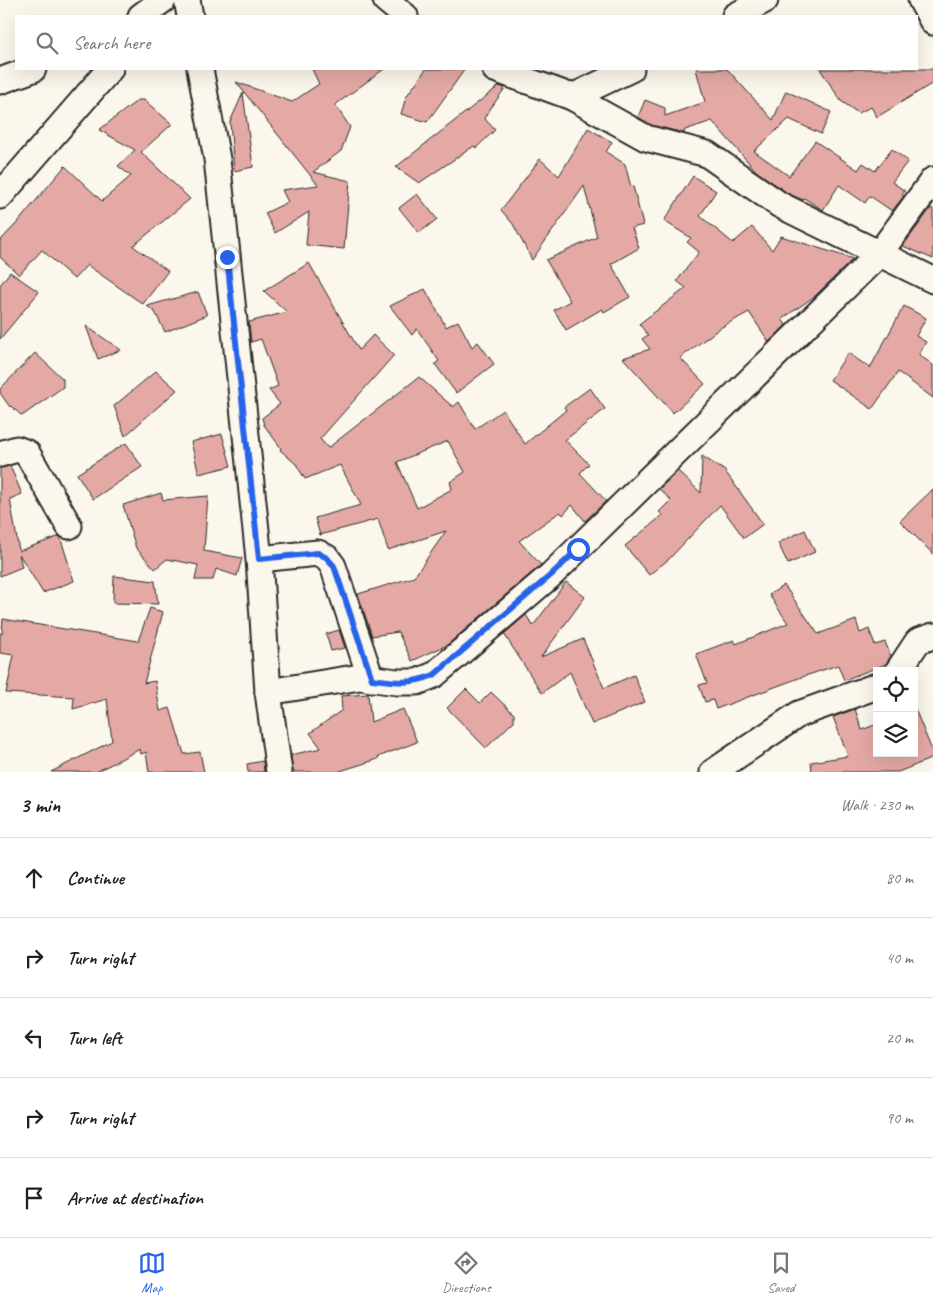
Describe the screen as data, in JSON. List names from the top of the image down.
{
  "page": {
    "search": "Search here",
    "heading": ["3 min", "Walk · 230 m"],
    "list": [
      ["Continue", "80 m"],
      ["Turn right", "40 m"],
      ["Turn left", "20 m"],
      ["Turn right", "90 m"],
      "Arrive at destination"
    ],
    "nav": ["Map", "Directions", "Saved"]
  }
}
